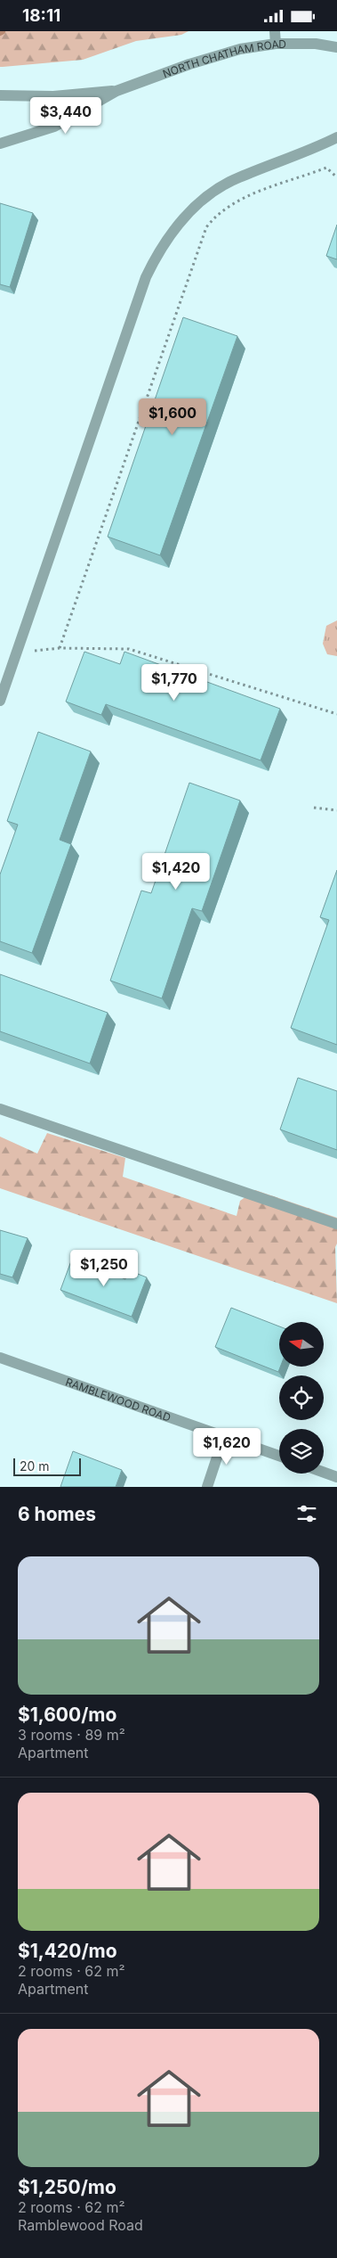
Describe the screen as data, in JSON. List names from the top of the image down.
{
  "streets": {
    "street": ["NORTH CHATHAM ROAD", "RAMBLEWOOD ROAD"]
  },
  "scale_bar": "20 m",
  "north": "left",
  "page": {
    "status": "18:11",
    "price": [
      "$3,440",
      "$1,600",
      "$1,770",
      "$1,420",
      "$1,250",
      "$1,620"
    ],
    "scale": "20 m",
    "heading": "6 homes",
    "list": [
      {
        "name": "$1,600/mo",
        "note": "3 rooms · 89 m² · Apartment"
      },
      {
        "name": "$1,420/mo",
        "note": "2 rooms · 62 m² · Apartment"
      },
      {
        "name": "$1,250/mo",
        "note": "2 rooms · 62 m² · Ramblewood Road"
      }
    ]
  }
}
